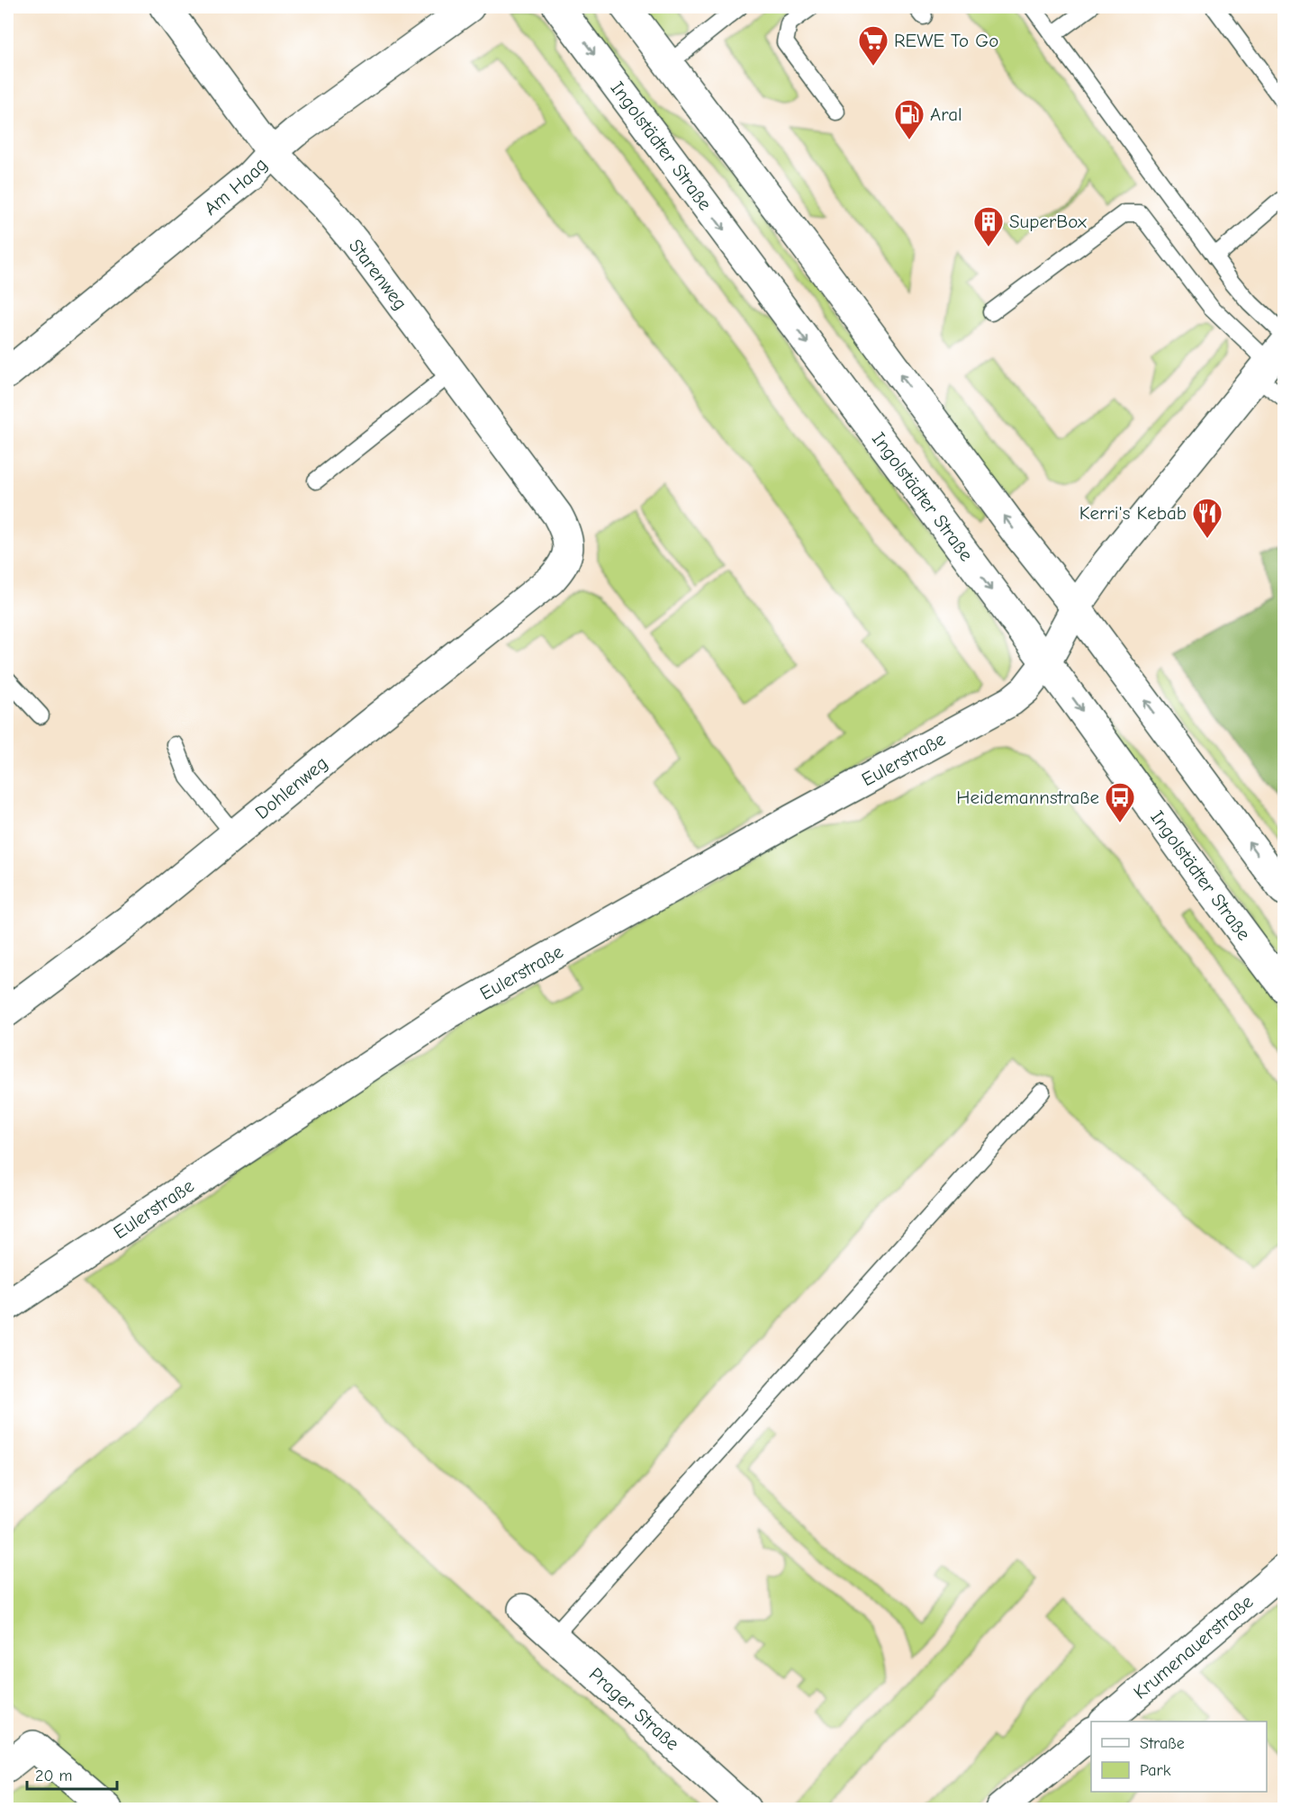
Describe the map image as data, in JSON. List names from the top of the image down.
{
  "streets": {
    "street": [
      "Ingolstädter Straße",
      "Am Haag",
      "Starenweg",
      "Eulerstraße",
      "Dohlenweg",
      "Krumenauerstraße",
      "Prager Straße"
    ]
  },
  "crossings": [
    ["Ingolstädter Straße", "Eulerstraße"],
    ["Am Haag", "Starenweg"],
    ["Starenweg", "Dohlenweg"]
  ],
  "places": {
    "supermarket": ["REWE To Go"],
    "fuel station": ["Aral"],
    "building": ["SuperBox"],
    "restaurant": ["Kerri's Kebab"],
    "bus stop": ["Heidemannstraße"]
  },
  "legend": ["Straße", "Park"],
  "scale_bar": "20 m"
}
